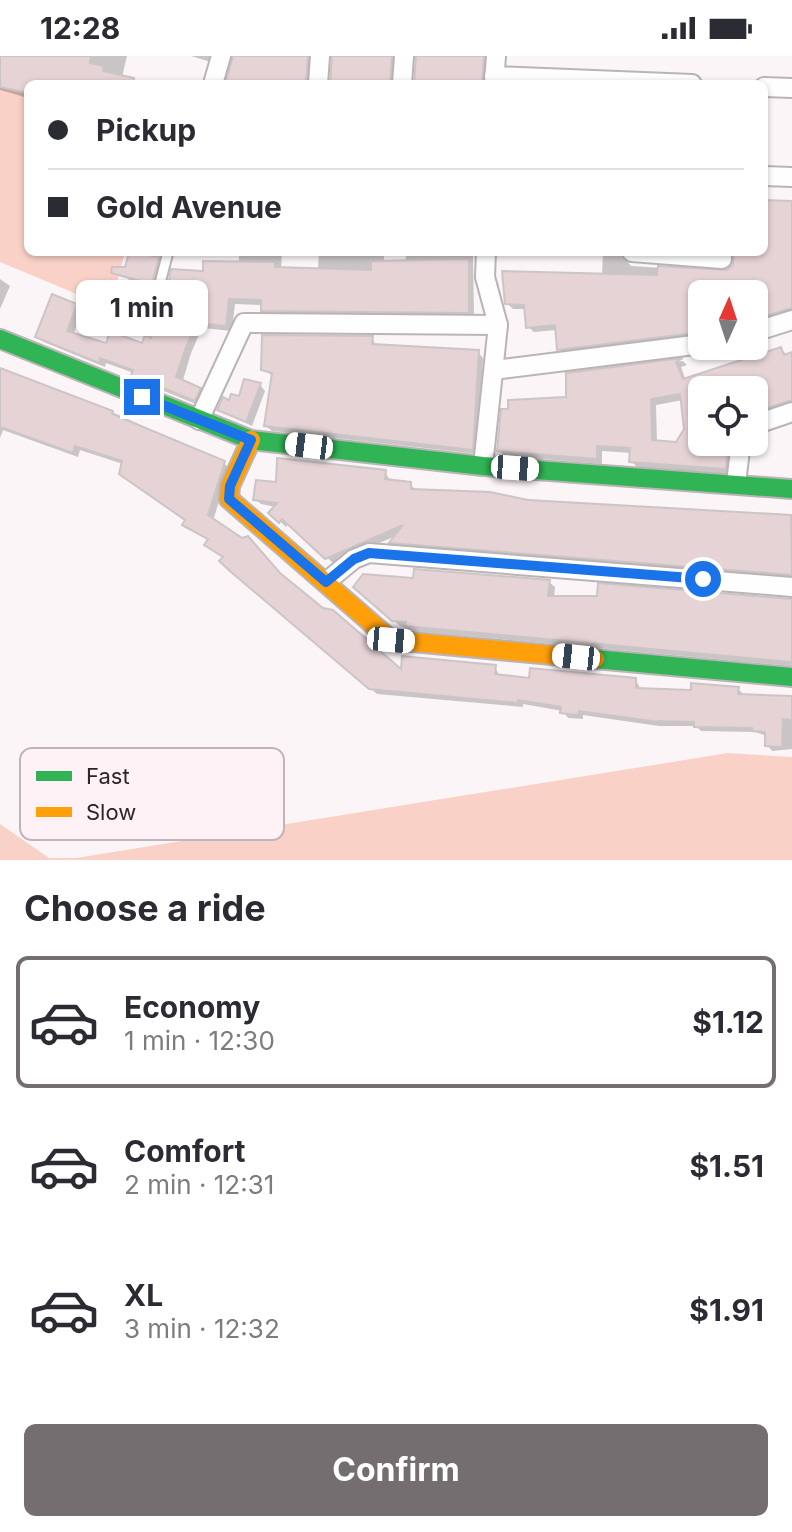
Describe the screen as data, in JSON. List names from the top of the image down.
{
  "legend": ["Fast", "Slow"],
  "north": "top",
  "page": {
    "status": "12:28",
    "banner": ["Pickup", "Gold Avenue"],
    "bubble": "1 min",
    "heading": "Choose a ride",
    "list": [
      {
        "name": "Economy",
        "note": "1 min · 12:30",
        "value": "$1.12"
      },
      {
        "name": "Comfort",
        "note": "2 min · 12:31",
        "value": "$1.51"
      },
      {
        "name": "XL",
        "note": "3 min · 12:32",
        "value": "$1.91"
      }
    ],
    "buttons": "Confirm"
  }
}
